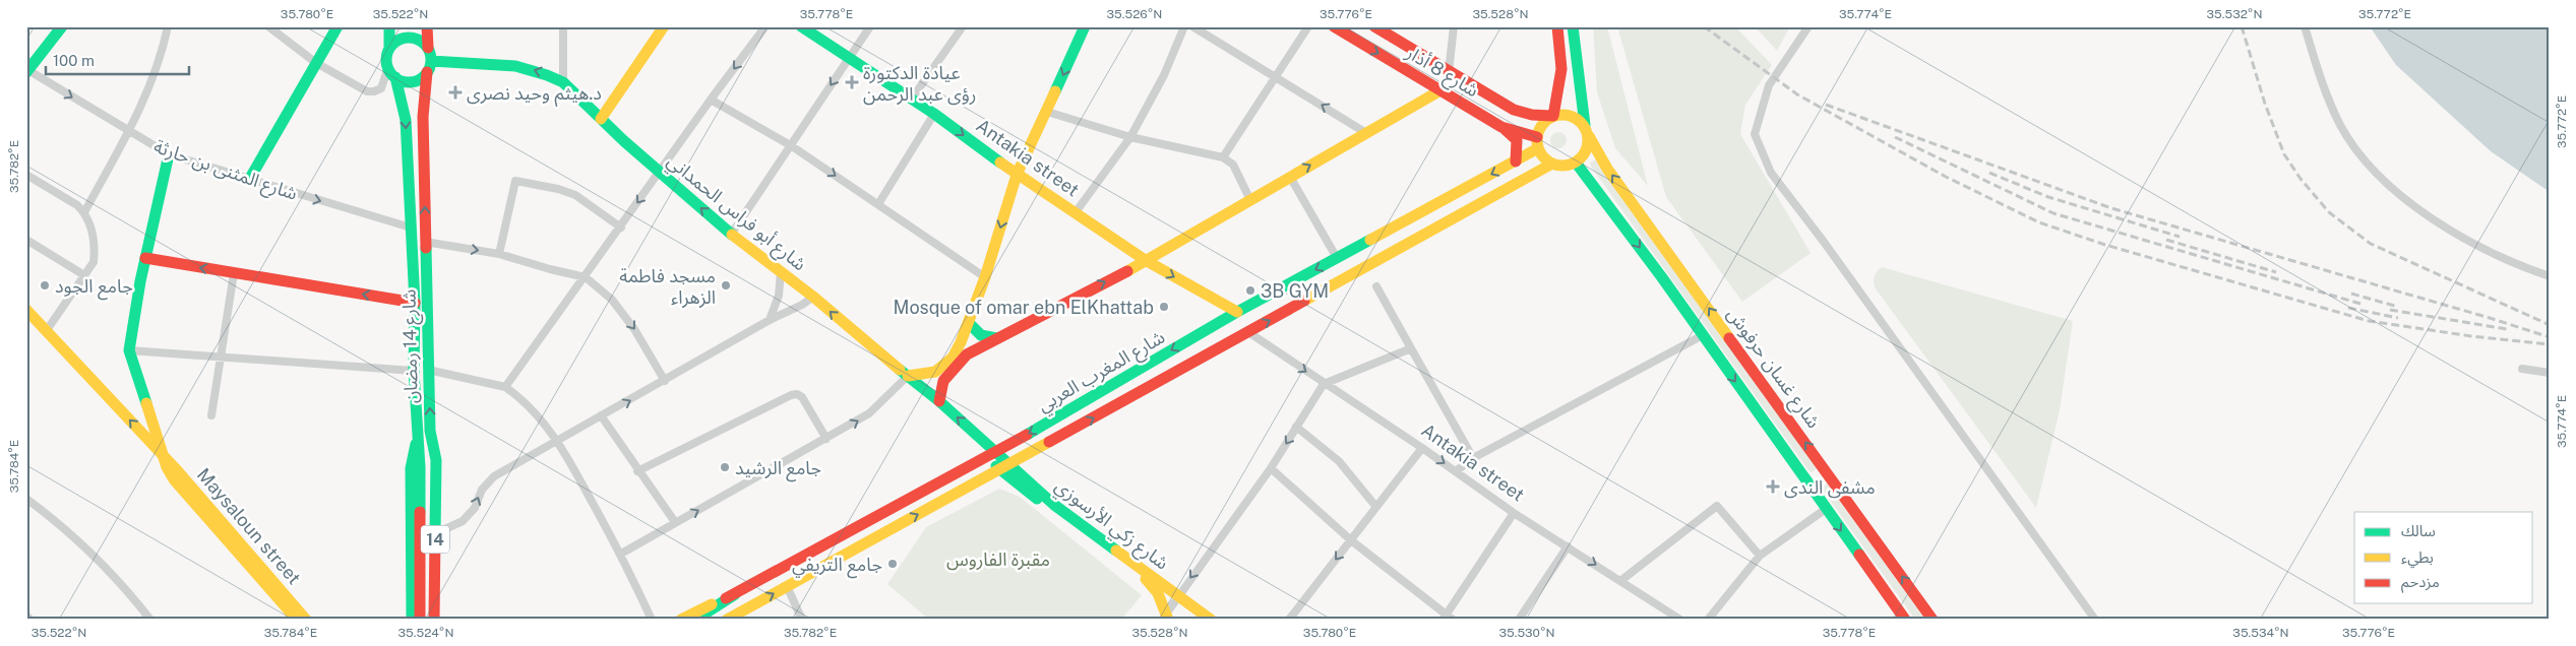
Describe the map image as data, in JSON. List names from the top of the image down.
{
  "streets": {
    "main road": [
      "شارع 8 أذار",
      "Antakia street",
      "شارع أبو فراس الحمداني",
      "شارع 14 رمضان",
      "شارع غسان حرفوش",
      "شارع المغرب العربي",
      "شارع زكي الأرسوزي",
      "Maysaloun street",
      "14"
    ],
    "street": ["شارع المثنى بن حارثة"]
  },
  "crossings": [
    ["شارع 8 أذار", "شارع غسان حرفوش"],
    ["شارع 8 أذار", "شارع المغرب العربي"],
    ["Antakia street", "شارع المغرب العربي"],
    ["شارع المثنى بن حارثة", "شارع 14 رمضان"],
    ["شارع أبو فراس الحمداني", "شارع 14 رمضان"],
    ["شارع أبو فراس الحمداني", "شارع المغرب العربي"],
    ["شارع أبو فراس الحمداني", "شارع زكي الأرسوزي"],
    ["شارع غسان حرفوش", "شارع المغرب العربي"],
    ["شارع المغرب العربي", "شارع زكي الأرسوزي"]
  ],
  "one_way": ["Antakia street", "شارع المثنى بن حارثة", "شارع أبو فراس الحمداني"],
  "parks": ["مقبرة الفاروس"],
  "places": {
    "health": ["عيادة الدكتورة رؤى عبد الرحمن", "د.هيثم وحيد نصرى", "مشفى الندى"],
    "other": [
      "جامع الجود",
      "مسجد فاطمة الزهراء",
      "3B GYM",
      "Mosque of omar ebn ElKhattab",
      "جامع الرشيد",
      "جامع التريفي"
    ]
  },
  "legend": ["سالك", "بطيء", "مزدحم"],
  "scale_bar": "100 m",
  "coordinates": [
    "35.780°E",
    "35.522°N",
    "35.778°E",
    "35.526°N",
    "35.776°E",
    "35.528°N",
    "35.774°E",
    "35.532°N",
    "35.772°E",
    "35.782°E",
    "35.784°E",
    "35.524°N",
    "35.530°N",
    "35.534°N"
  ]
}
